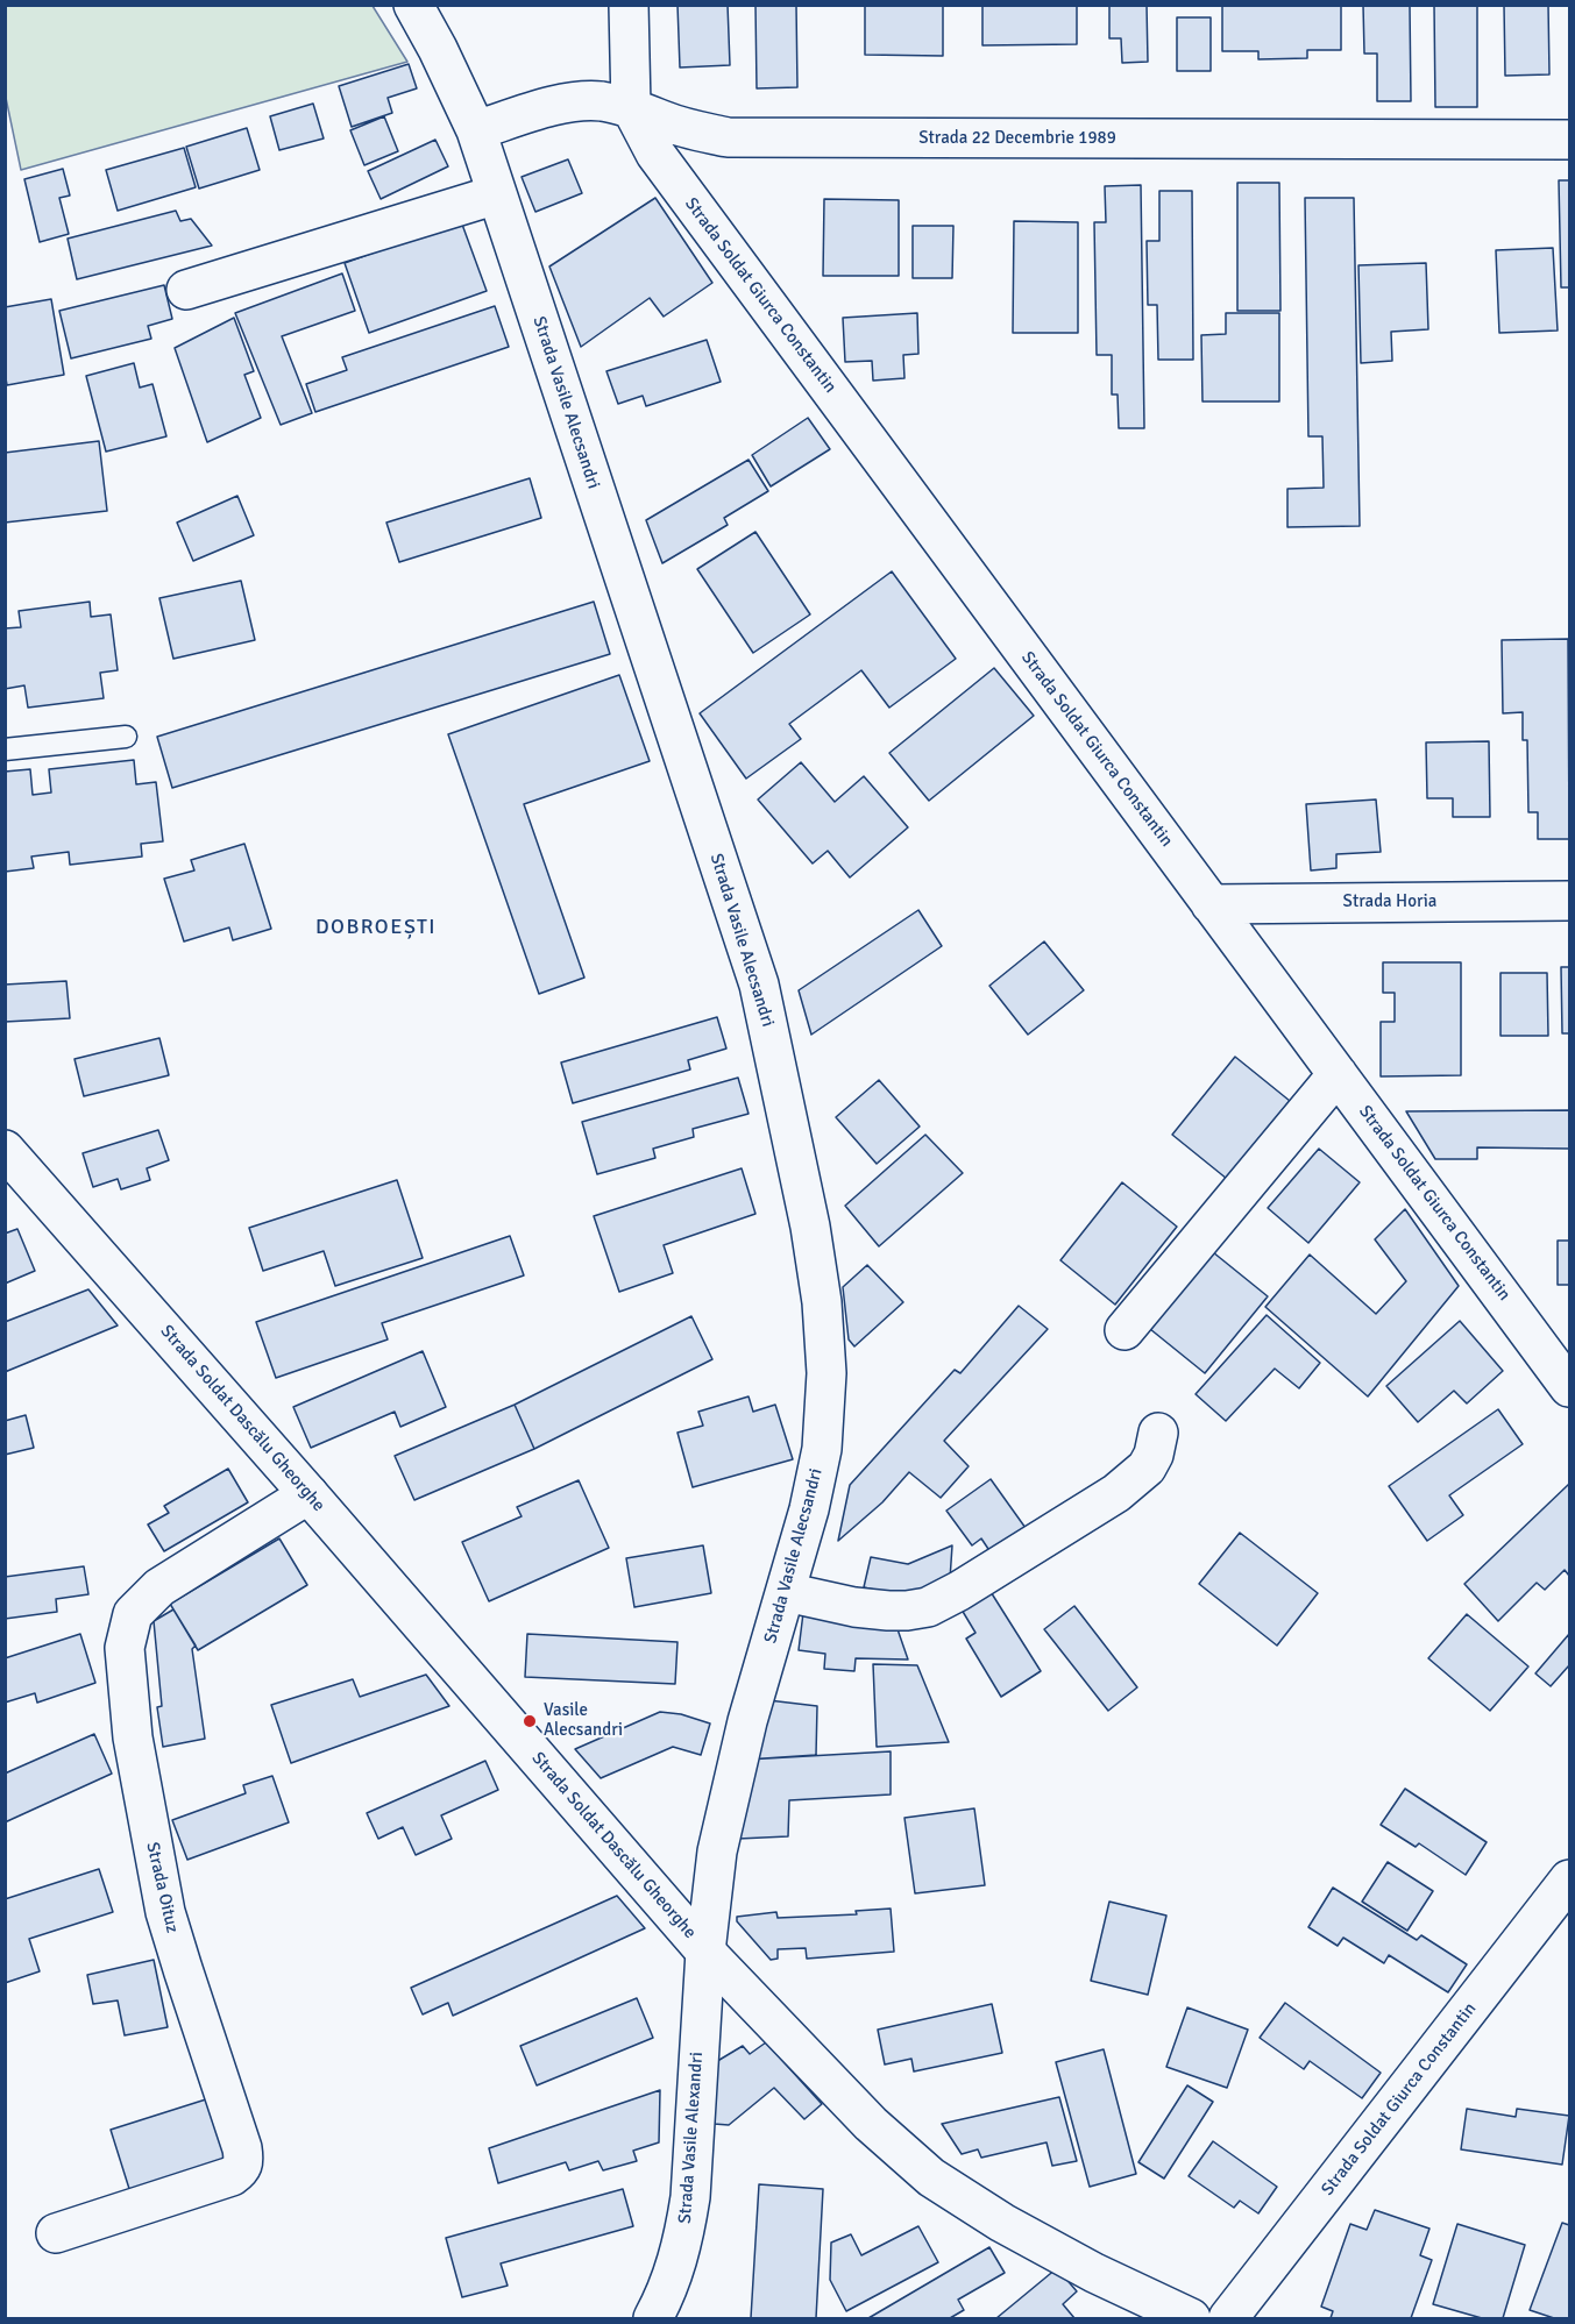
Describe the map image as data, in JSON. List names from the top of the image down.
{
  "streets": {
    "street": [
      "Strada 22 Decembrie 1989",
      "Strada Soldat Giurca Constantin",
      "Strada Vasile Alecsandri",
      "Strada Horia",
      "Strada Soldat Dascălu Gheorghe",
      "Strada Oituz",
      "Strada Vasile Alexandri"
    ]
  },
  "crossings": [
    ["Strada 22 Decembrie 1989", "Strada Soldat Giurca Constantin"],
    ["Strada 22 Decembrie 1989", "Strada Vasile Alecsandri"],
    ["Strada Soldat Giurca Constantin", "Strada Horia"],
    ["Strada Vasile Alecsandri", "Strada Soldat Dascălu Gheorghe"],
    ["Strada Vasile Alecsandri", "Strada Vasile Alexandri"],
    ["Strada Soldat Dascălu Gheorghe", "Strada Oituz"],
    ["Strada Soldat Dascălu Gheorghe", "Strada Vasile Alexandri"]
  ],
  "districts": ["DOBROEȘTI"],
  "places": ["Vasile Alecsandri"]
}
